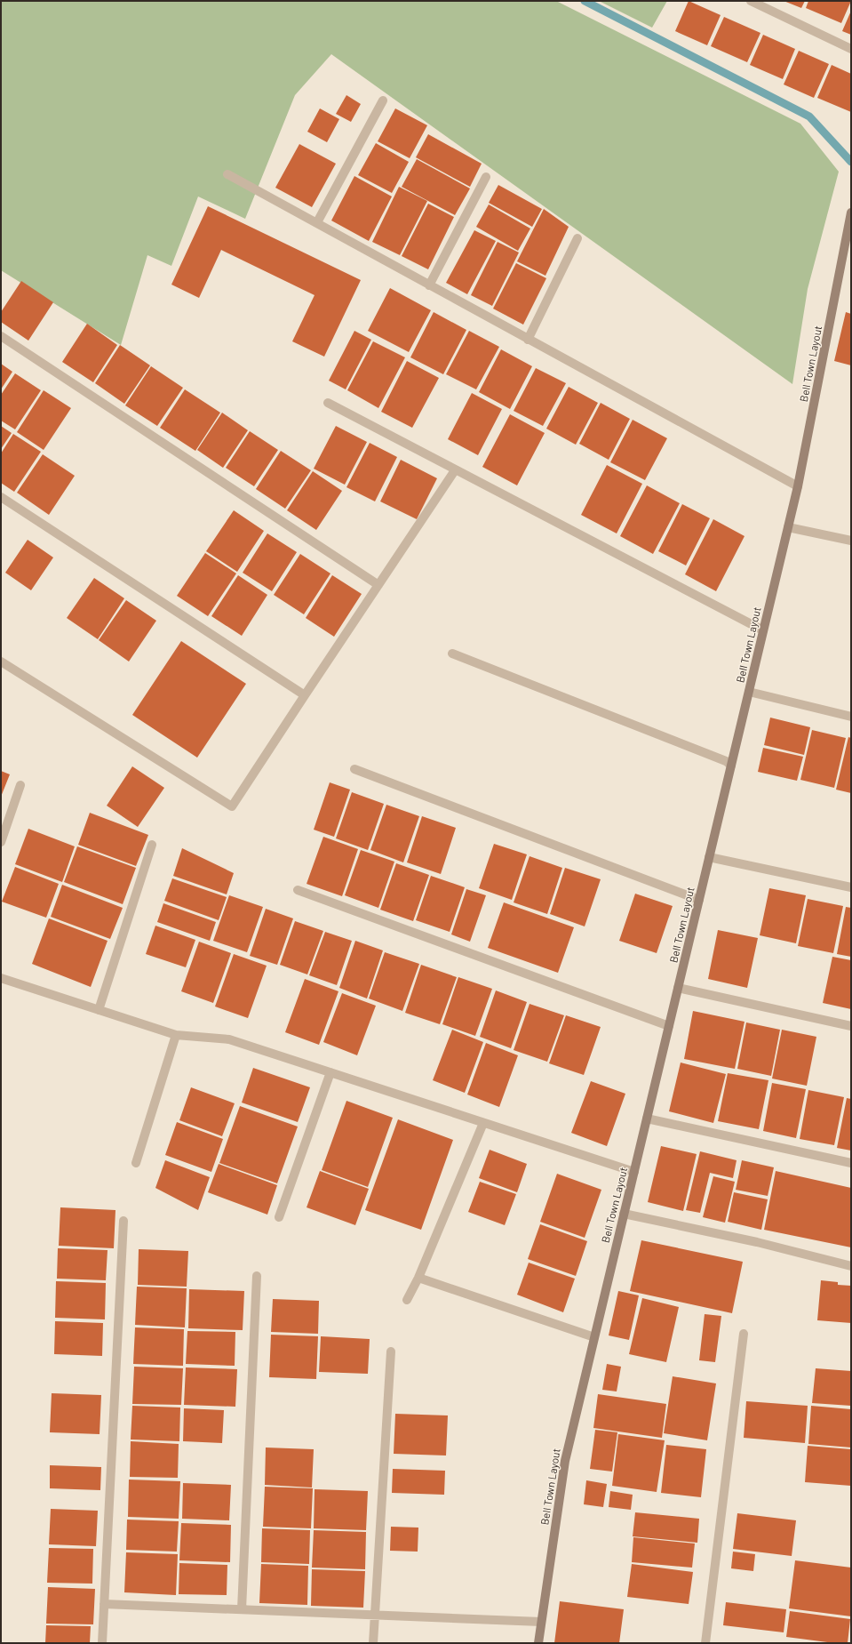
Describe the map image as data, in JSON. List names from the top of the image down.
{
  "streets": {
    "street": ["Bell Town Layout"]
  }
}
